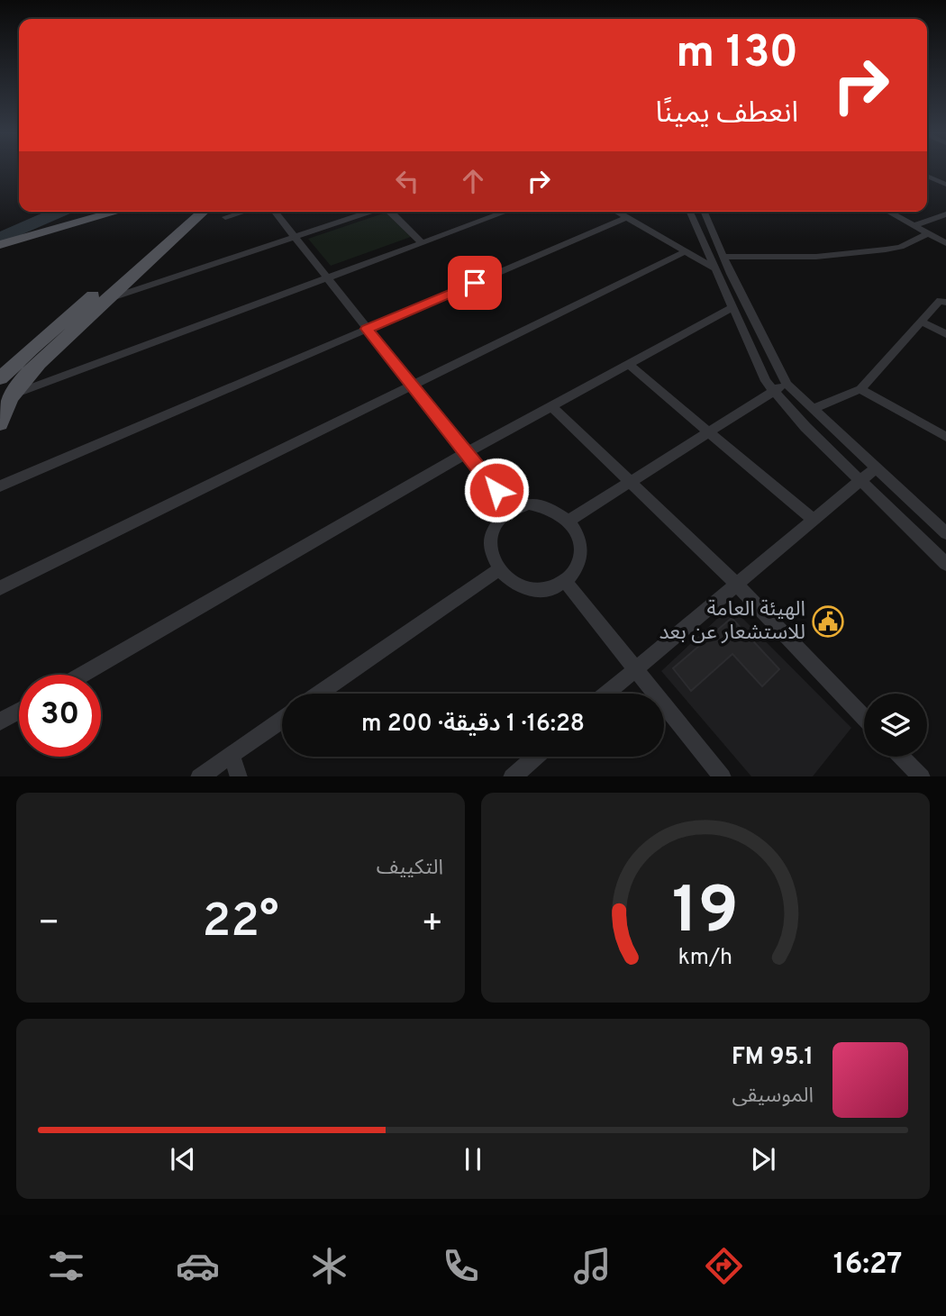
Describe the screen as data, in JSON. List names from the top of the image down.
{
  "places": {
    "public building": ["الهيئة العامة للاستشعار عن بعد"]
  },
  "page": {
    "turn": ["130 m", "انعطف يمينًا"],
    "limit": "30",
    "trip": "16:28 · 1 دقيقة · 200 m",
    "tile": "التكييف",
    "heat": ["−", "22°", "+"],
    "song": ["95.1 FM", "الموسيقى"],
    "tabs": "16:27",
    "gauge": ["19", "km/h"]
  }
}
